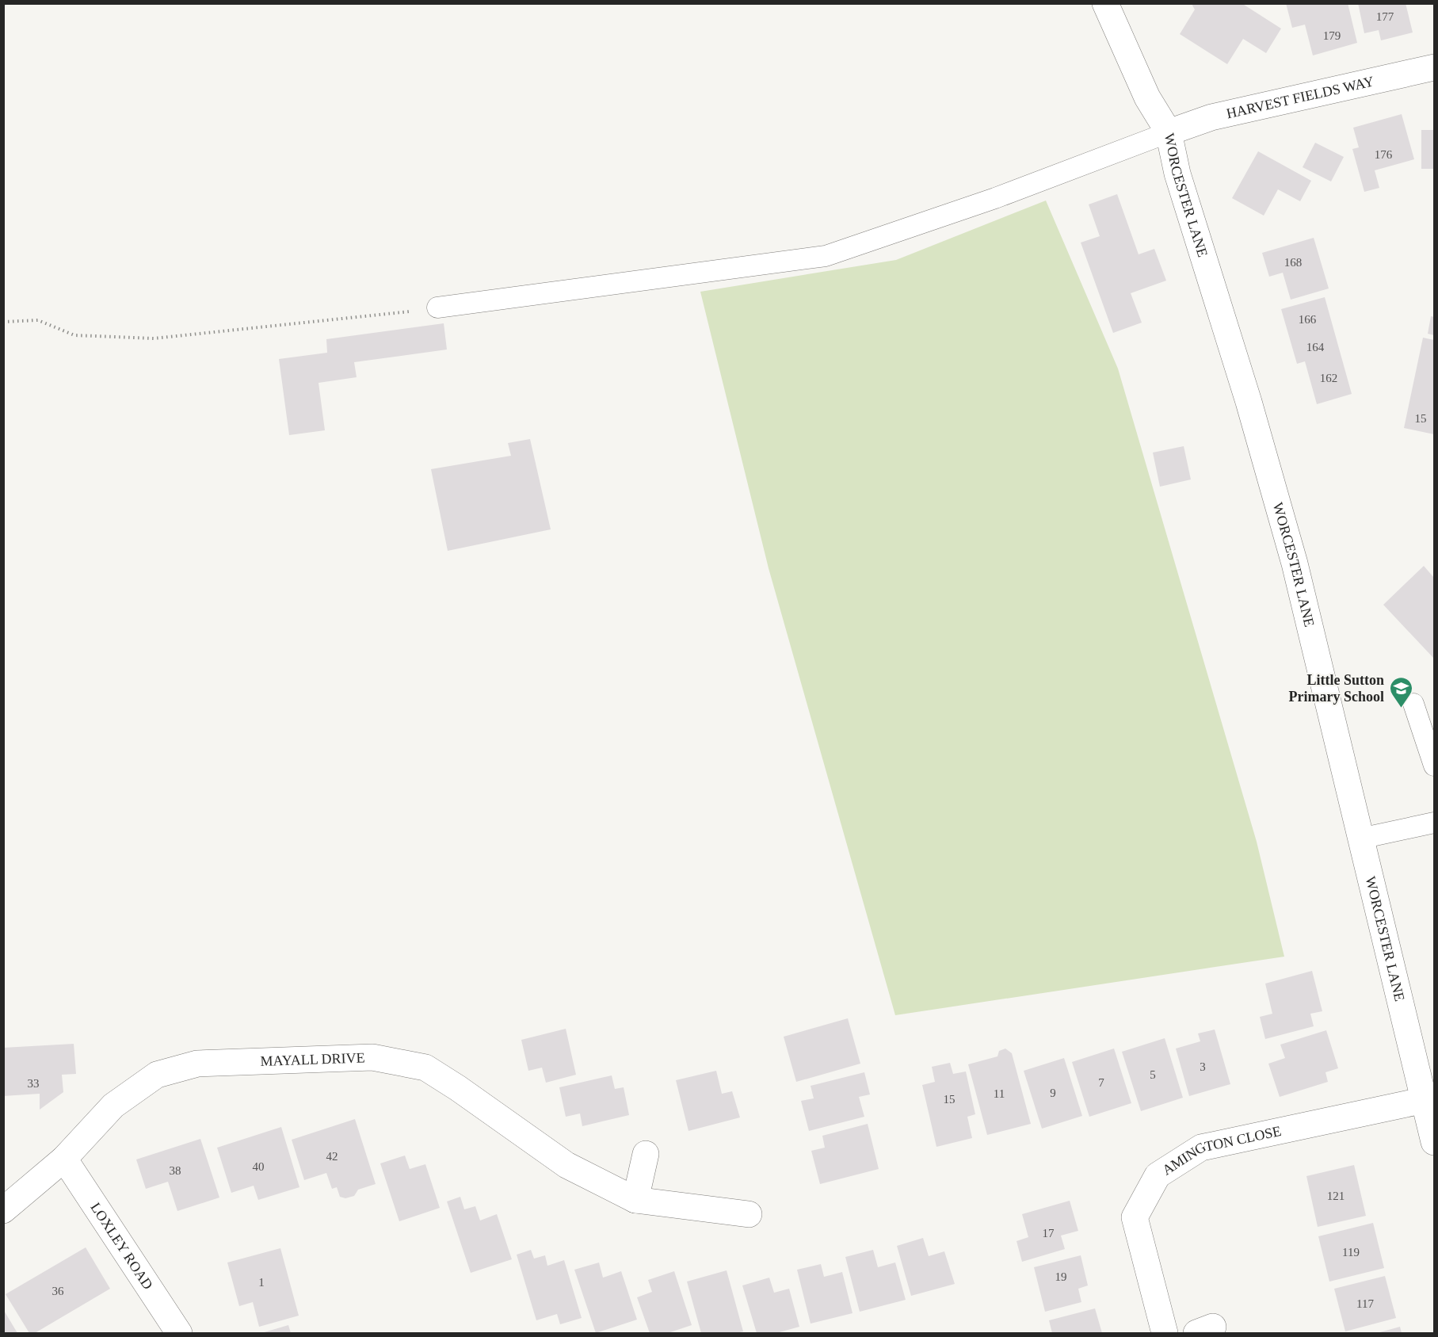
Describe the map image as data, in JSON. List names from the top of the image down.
{
  "streets": {
    "street": [
      "HARVEST FIELDS WAY",
      "WORCESTER LANE",
      "MAYALL DRIVE",
      "AMINGTON CLOSE",
      "LOXLEY ROAD"
    ]
  },
  "crossings": [
    ["HARVEST FIELDS WAY", "WORCESTER LANE"],
    ["WORCESTER LANE", "AMINGTON CLOSE"],
    ["MAYALL DRIVE", "LOXLEY ROAD"]
  ],
  "places": {
    "school or university": ["Little Sutton Primary School"]
  },
  "house_numbers": [
    "177",
    "179",
    "176",
    "168",
    "166",
    "164",
    "162",
    "15",
    "3",
    "5",
    "7",
    "33",
    "9",
    "11",
    "15",
    "42",
    "40",
    "38",
    "121",
    "17",
    "119",
    "19",
    "1",
    "36",
    "117"
  ]
}
